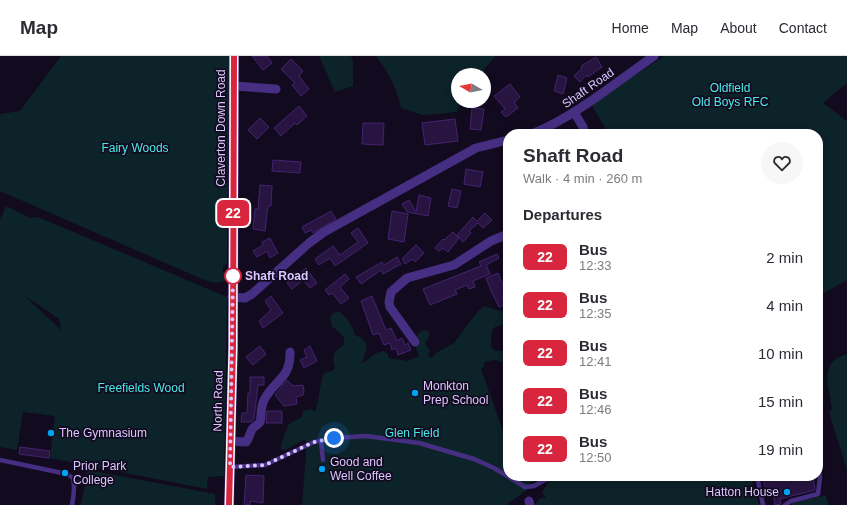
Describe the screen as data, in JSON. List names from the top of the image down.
{
  "streets": {
    "street": ["Shaft Road", "Claverton Down Road", "North Road"]
  },
  "crossings": [
    ["Claverton Down Road", "North Road"]
  ],
  "parks": [
    "Oldfield Old Boys RFC",
    "Fairy Woods",
    "Freefields Wood",
    "Glen Field"
  ],
  "places": [
    "Shaft Road",
    "Monkton Prep School",
    "The Gymnasium",
    "Good and Well Coffee",
    "Prior Park College",
    "Hatton House"
  ],
  "lines": ["bus line 22"],
  "north": "left",
  "page": {
    "header": "Map",
    "nav": [
      "Home",
      "Map",
      "About",
      "Contact"
    ],
    "on_map": "22",
    "heading": [
      ["Shaft Road", "Walk · 4 min · 260 m"],
      "Departures"
    ],
    "list": [
      {
        "mark": "22",
        "name": "Bus",
        "note": "12:33",
        "value": "2 min"
      },
      {
        "mark": "22",
        "name": "Bus",
        "note": "12:35",
        "value": "4 min"
      },
      {
        "mark": "22",
        "name": "Bus",
        "note": "12:41",
        "value": "10 min"
      },
      {
        "mark": "22",
        "name": "Bus",
        "note": "12:46",
        "value": "15 min"
      },
      {
        "mark": "22",
        "name": "Bus",
        "note": "12:50",
        "value": "19 min"
      }
    ]
  }
}
